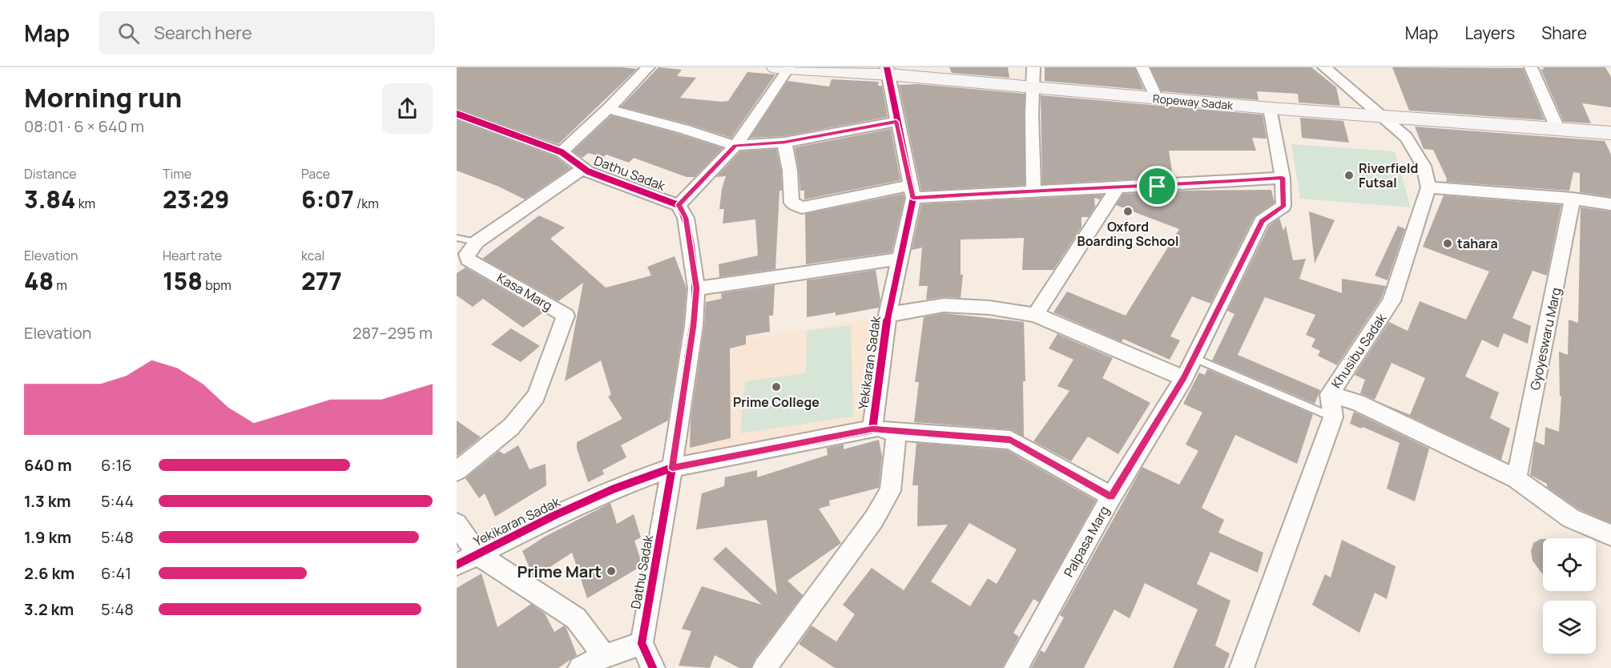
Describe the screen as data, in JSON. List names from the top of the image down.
{
  "streets": {
    "main road": ["Ropeway Sadak"],
    "street": [
      "Dathu Sadak",
      "Kasa Marg",
      "Gyoyeswaru Marg",
      "Khusibu Sadak",
      "Yekikaran Sadak",
      "Palpasa Marg"
    ]
  },
  "crossings": [
    ["Ropeway Sadak", "Yekikaran Sadak"],
    ["Ropeway Sadak", "Palpasa Marg"],
    ["Dathu Sadak", "Yekikaran Sadak"]
  ],
  "places": [
    "Riverfield Futsal",
    "Oxford Boarding School",
    "tahara",
    "Prime College",
    "Prime Mart"
  ],
  "page": {
    "header": "Map",
    "search": "Search here",
    "nav": ["Map", "Layers", "Share"],
    "heading": ["Morning run", "08:01 · 6 × 640 m"],
    "stats": [
      ["Distance", "3.84 km"],
      ["Time", "23:29"],
      ["Pace", "6:07 /km"],
      ["Elevation", "48 m"],
      ["Heart rate", "158 bpm"],
      ["kcal", "277"]
    ],
    "chart": ["Elevation", "287–295 m"],
    "list": [
      {
        "name": "640 m",
        "note": "6:16"
      },
      {
        "name": "1.3 km",
        "note": "5:44"
      },
      {
        "name": "1.9 km",
        "note": "5:48"
      },
      {
        "name": "2.6 km",
        "note": "6:41"
      },
      {
        "name": "3.2 km",
        "note": "5:48"
      }
    ]
  }
}
